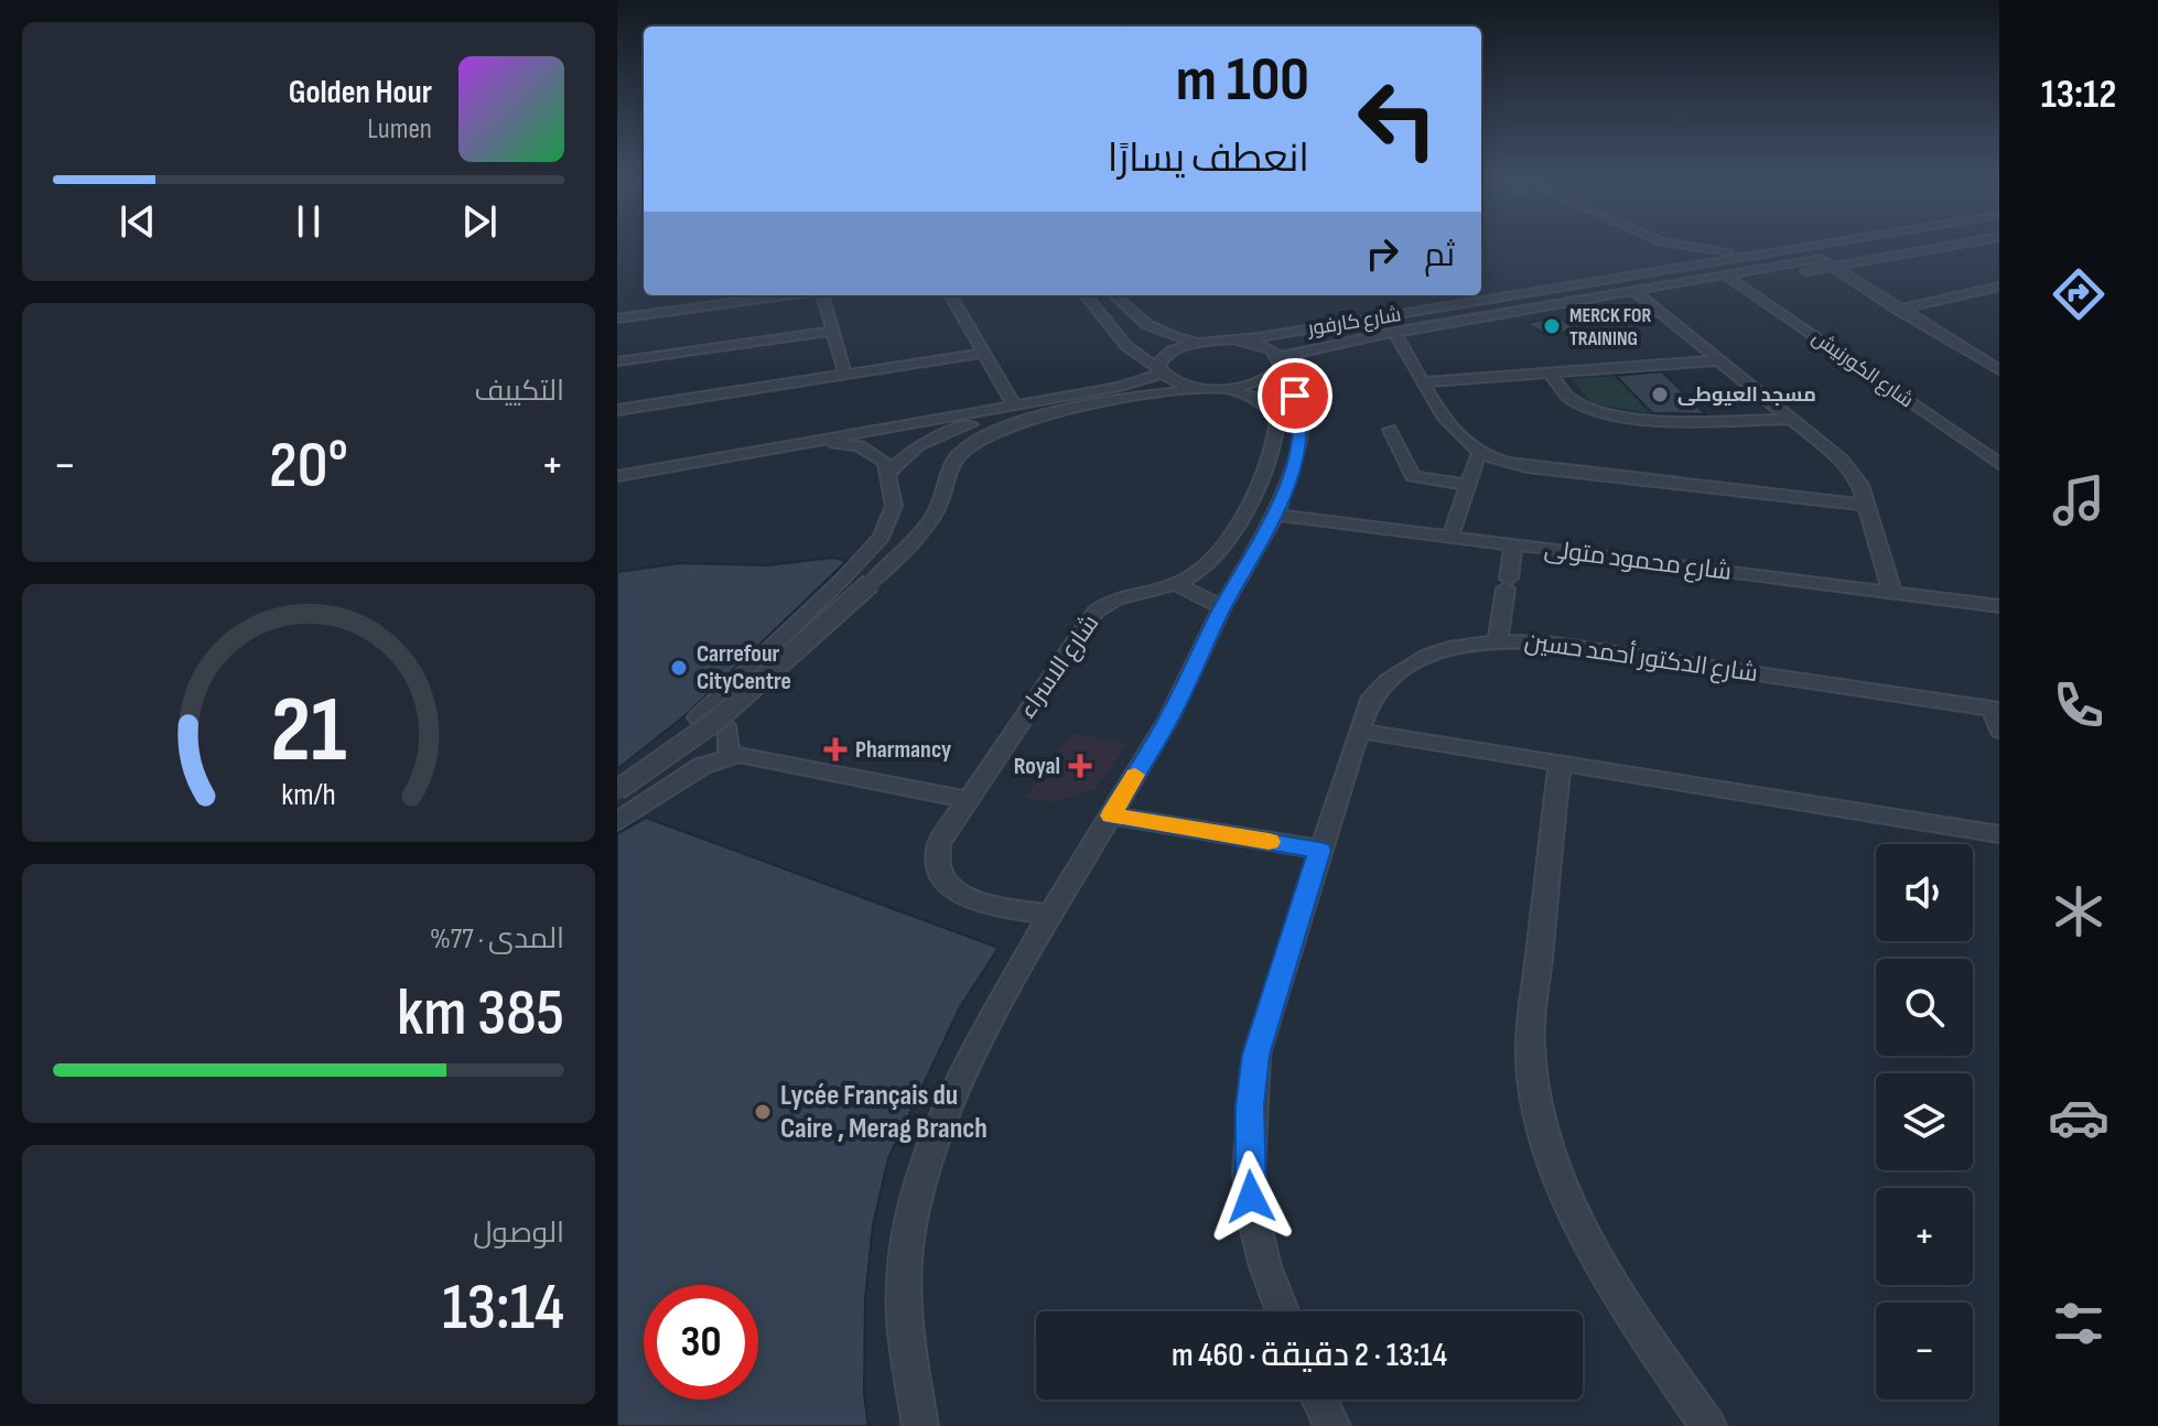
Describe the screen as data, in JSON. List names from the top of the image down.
{
  "streets": {
    "street": [
      "شارع كارفور",
      "شارع الكورنيش",
      "شارع محمود متولى",
      "شارع الدكتور أحمد حسين",
      "شارع الاسراء"
    ]
  },
  "crossings": [
    ["شارع كارفور", "شارع الكورنيش"],
    ["شارع كارفور", "شارع الاسراء"]
  ],
  "places": {
    "other": [
      "MERCK FOR TRAINING",
      "مسجد العيوطى",
      "Carrefour CityCentre",
      "Lycée Français du Caire , Merag Branch"
    ],
    "health": ["Pharmancy", "Royal"]
  },
  "page": {
    "tabs": "13:12",
    "turn": ["100 m", "انعطف يسارًا"],
    "song": ["Golden Hour", "Lumen"],
    "then": "ثم",
    "tile": [
      "التكييف",
      ["المدى · 77%", "385 km"],
      ["الوصول", "13:14"]
    ],
    "heat": ["−", "20°", "+"],
    "map_buttons": ["+", "−"],
    "limit": "30",
    "trip": "13:14 · 2 دقيقة · 460 m",
    "gauge": ["21", "km/h"]
  }
}
